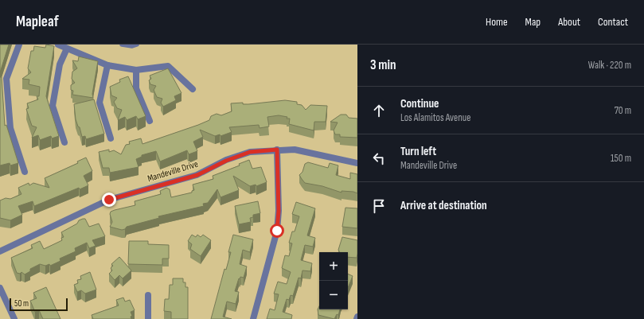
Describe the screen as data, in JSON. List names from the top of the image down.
{
  "streets": {
    "street": ["Mandeville Drive"]
  },
  "scale_bar": "50 m",
  "page": {
    "header": "Mapleaf",
    "nav": [
      "Home",
      "Map",
      "About",
      "Contact"
    ],
    "heading": ["3 min", "Walk · 220 m"],
    "list": [
      ["Continue", "Los Alamitos Avenue", "70 m"],
      ["Turn left", "Mandeville Drive", "150 m"],
      "Arrive at destination"
    ],
    "map_buttons": ["+", "−"],
    "scale": "50 m"
  }
}
